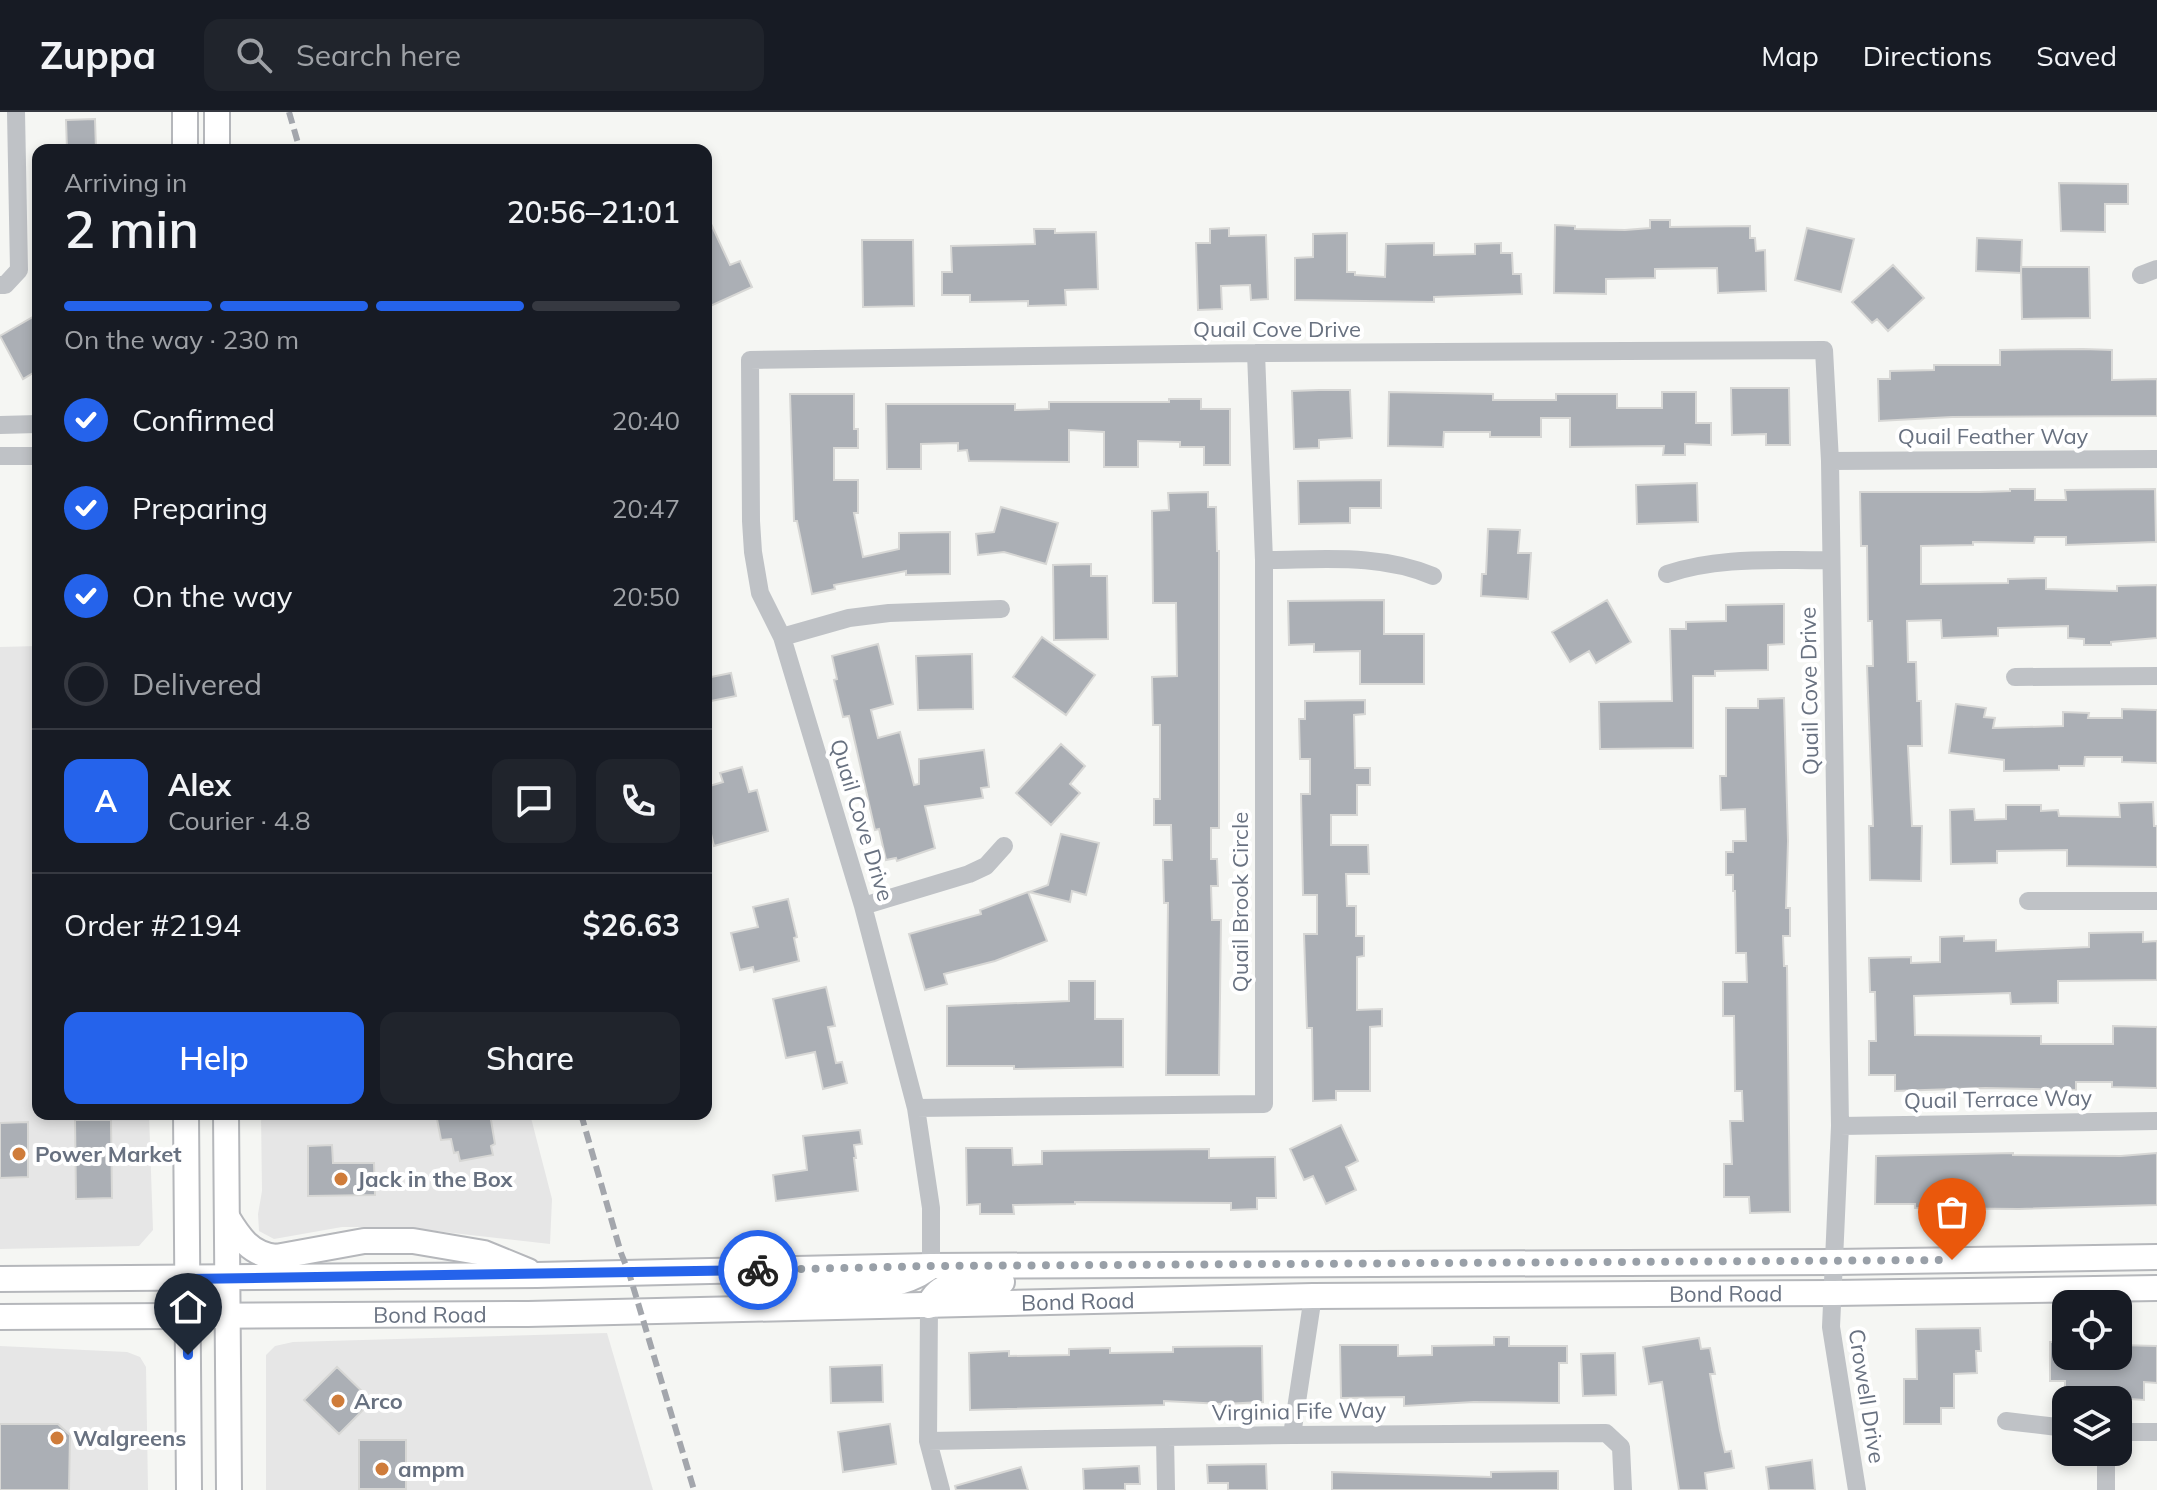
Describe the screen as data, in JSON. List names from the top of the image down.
{
  "streets": {
    "main road": ["Bond Road"],
    "street": [
      "Quail Cove Drive",
      "Quail Feather Way",
      "Quail Brook Circle",
      "Quail Terrace Way",
      "Crowell Drive",
      "Virginia Fife Way"
    ]
  },
  "crossings": [
    ["Quail Cove Drive", "Quail Feather Way"],
    ["Quail Cove Drive", "Quail Brook Circle"],
    ["Quail Cove Drive", "Quail Terrace Way"],
    ["Quail Cove Drive", "Bond Road"],
    ["Quail Cove Drive", "Crowell Drive"],
    ["Bond Road", "Crowell Drive"]
  ],
  "places": [
    "Power Market",
    "Jack in the Box",
    "Arco",
    "Walgreens",
    "ampm"
  ],
  "page": {
    "header": "Zuppa",
    "search": "Search here",
    "nav": ["Map", "Directions", "Saved"],
    "heading": ["2 min", "Arriving in", "20:56–21:01"],
    "panel": [
      "Alex",
      "Courier · 4.8",
      "Order #2194",
      "$26.63"
    ],
    "bar": "On the way · 230 m",
    "list": [
      ["Confirmed", "20:40"],
      ["Preparing", "20:47"],
      ["On the way", "20:50"],
      "Delivered"
    ],
    "round": "A",
    "buttons": ["Help", "Share"]
  }
}
